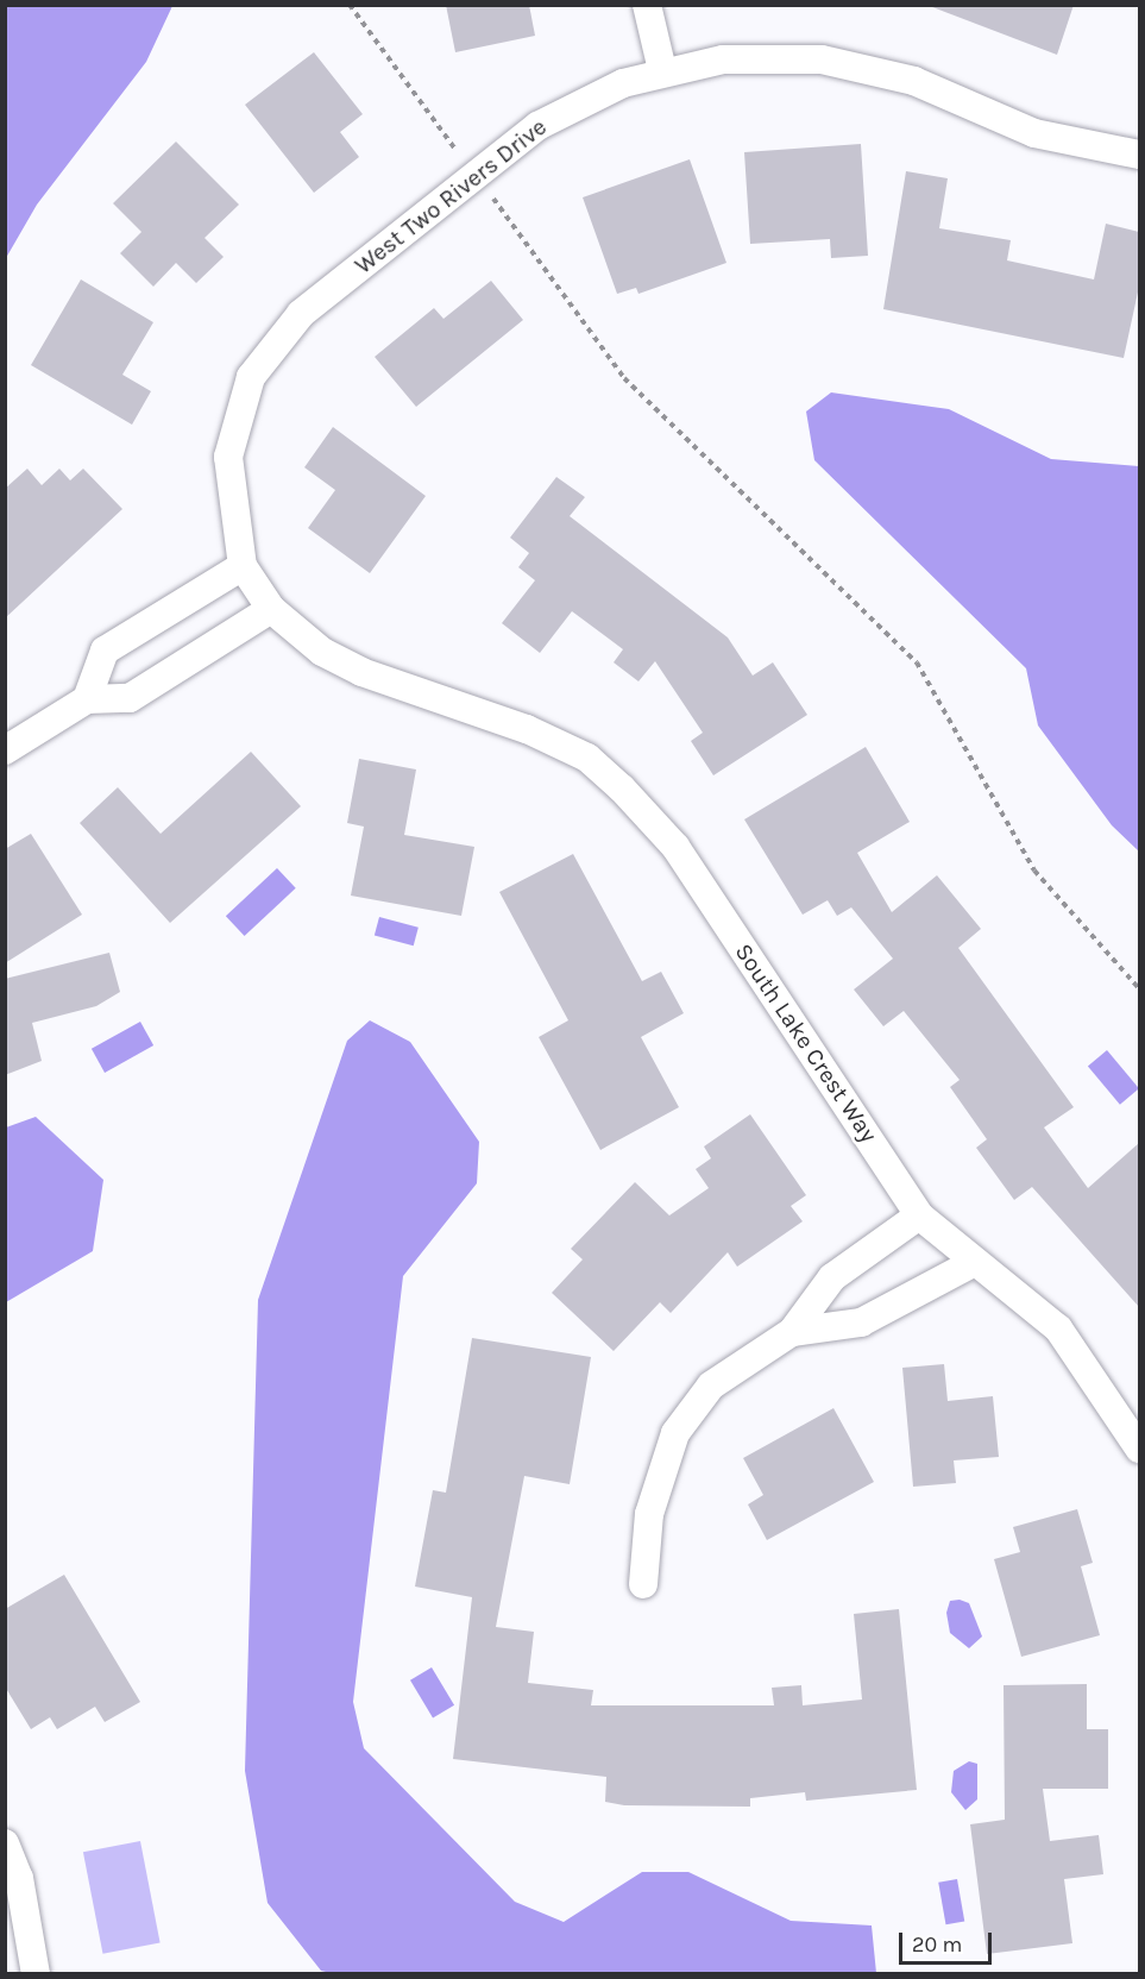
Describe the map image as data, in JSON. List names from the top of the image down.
{
  "streets": {
    "street": ["West Two Rivers Drive", "South Lake Crest Way"]
  },
  "crossings": [
    ["West Two Rivers Drive", "South Lake Crest Way"]
  ],
  "scale_bar": "20 m"
}
